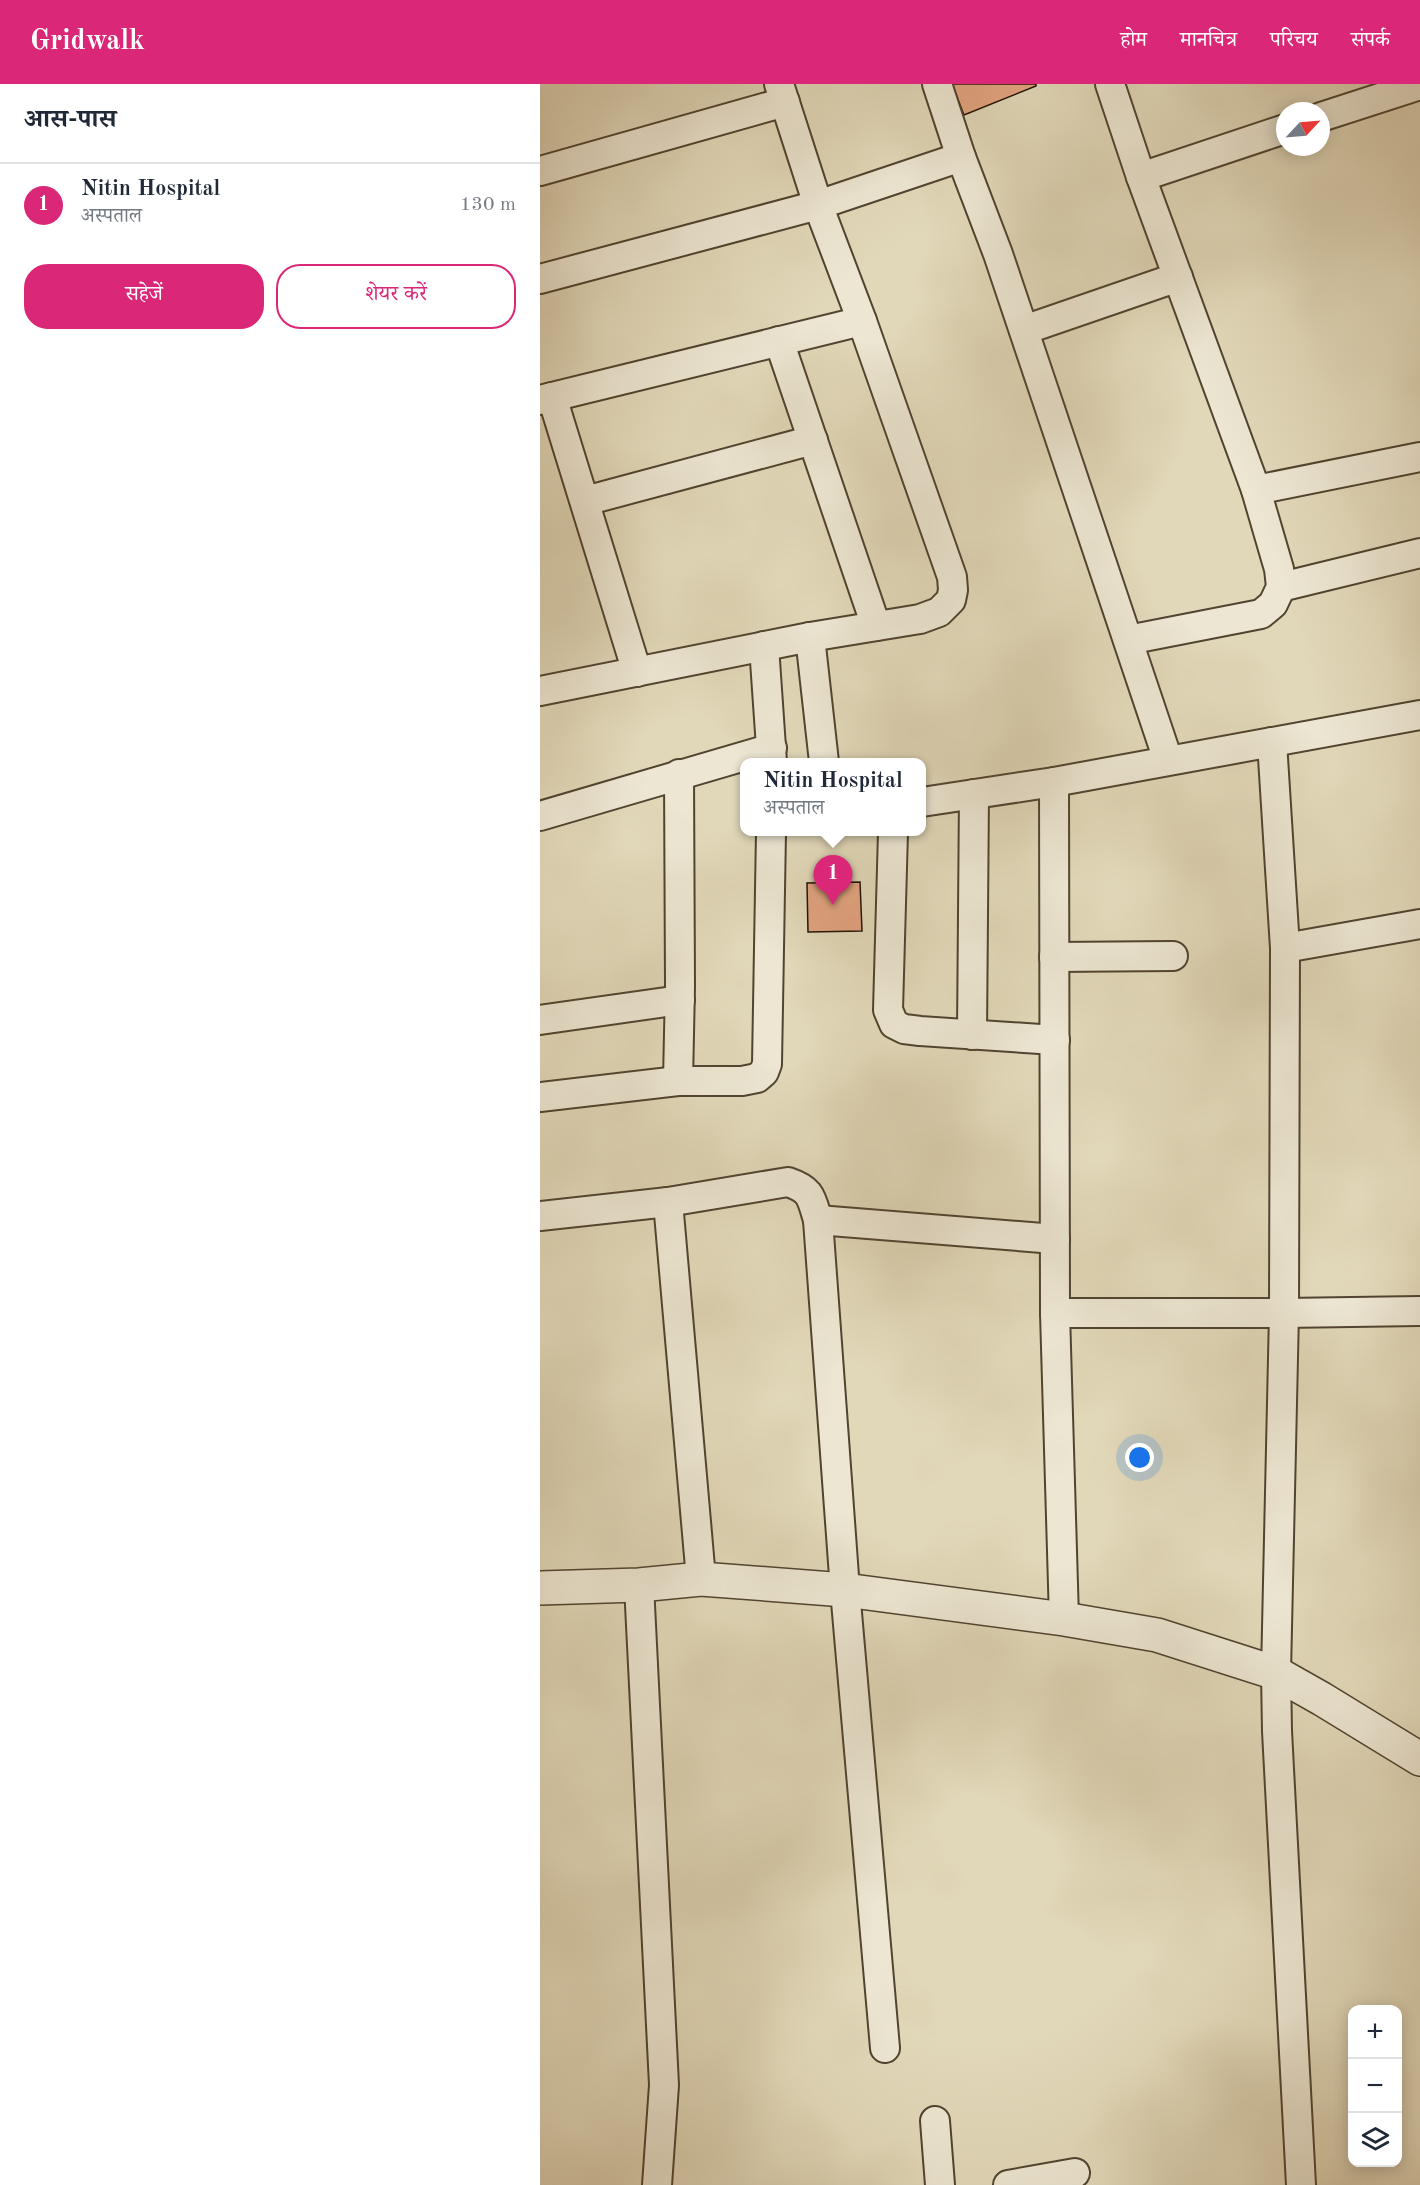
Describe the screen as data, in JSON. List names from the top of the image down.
{
  "north": "top right",
  "page": {
    "header": "Gridwalk",
    "nav": [
      "होम",
      "मानचित्र",
      "परिचय",
      "संपर्क"
    ],
    "heading": "आस-पास",
    "list": [
      {
        "mark": "1",
        "name": "Nitin Hospital",
        "note": "अस्पताल",
        "value": "130 m"
      }
    ],
    "buttons": ["सहेजें", "शेयर करें"],
    "popup": ["Nitin Hospital", "अस्पताल"],
    "pins": "1",
    "map_buttons": ["+", "−"]
  }
}
